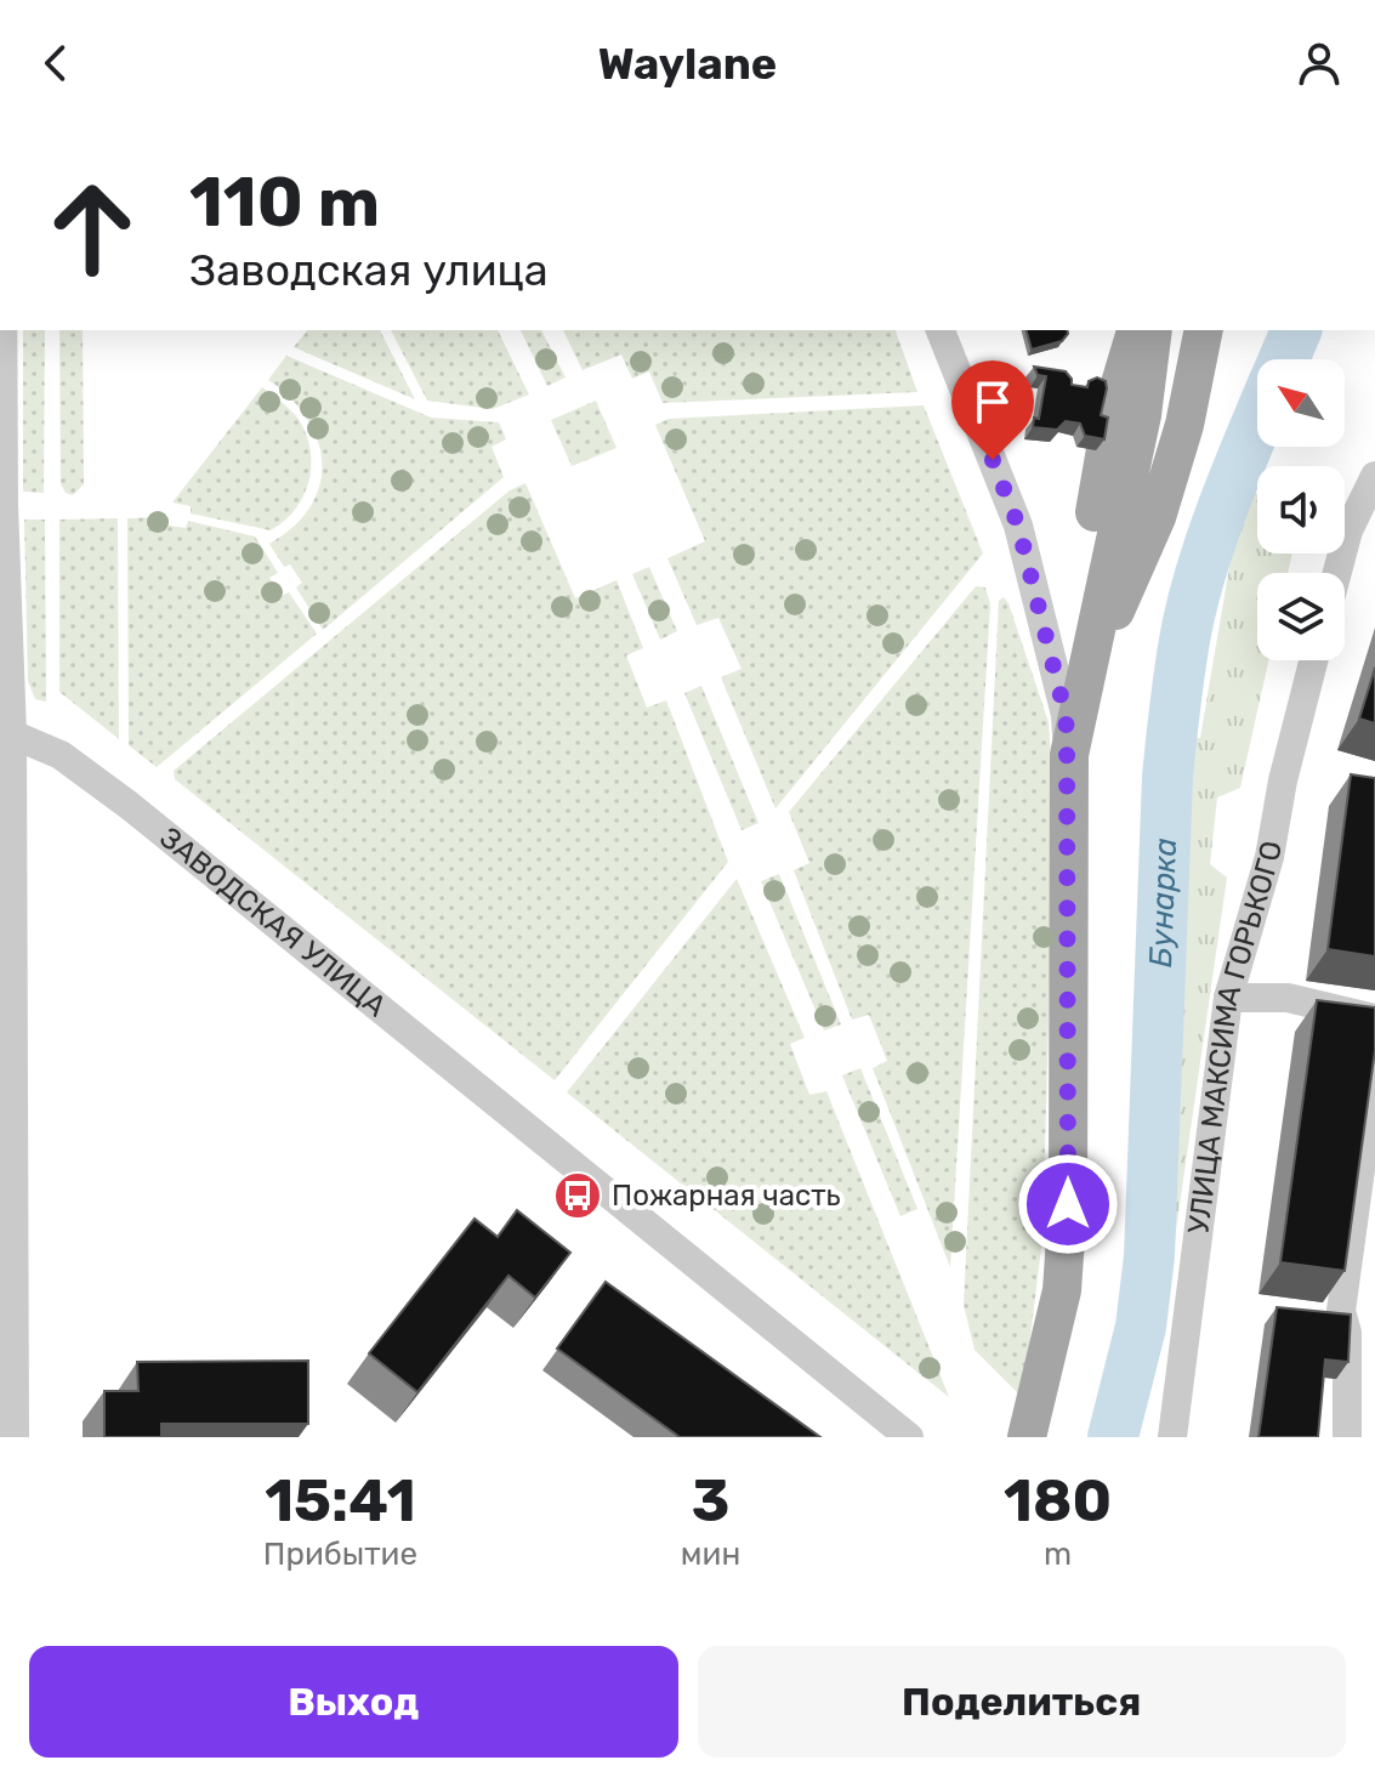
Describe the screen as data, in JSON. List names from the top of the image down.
{
  "streets": {
    "street": ["ЗАВОДСКАЯ УЛИЦА", "УЛИЦА МАКСИМА ГОРЬКОГО"]
  },
  "water": ["Бунарка"],
  "places": {
    "bus stop": ["Пожарная часть"]
  },
  "north": "top left",
  "page": {
    "header": "Waylane",
    "turn": ["110 m", "Заводская улица"],
    "eta": [
      "15:41",
      "Прибытие",
      "3",
      "мин",
      "180",
      "m"
    ],
    "buttons": ["Выход", "Поделиться"]
  }
}
